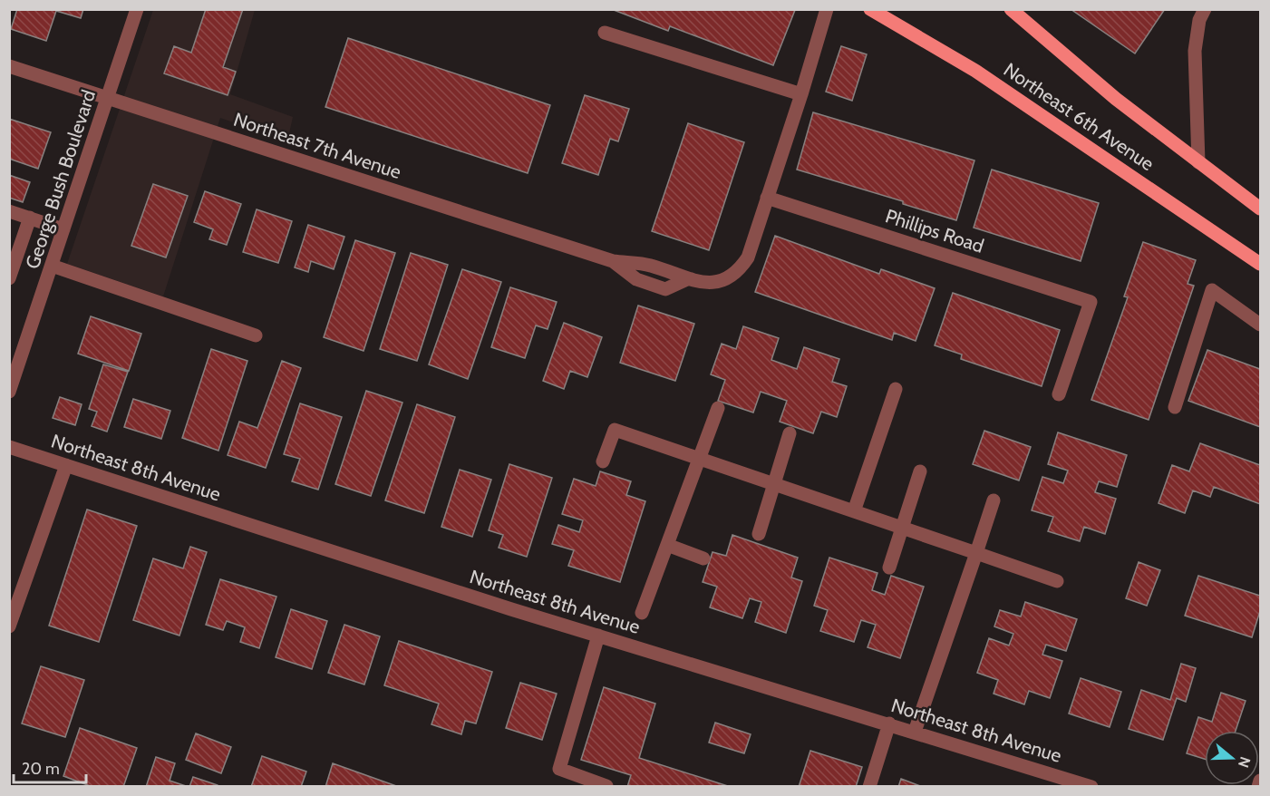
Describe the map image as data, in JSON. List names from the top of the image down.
{
  "streets": {
    "main road": ["Northeast 6th Avenue"],
    "street": [
      "Northeast 7th Avenue",
      "George Bush Boulevard",
      "Phillips Road",
      "Northeast 8th Avenue"
    ]
  },
  "crossings": [
    ["Northeast 7th Avenue", "George Bush Boulevard"],
    ["Northeast 7th Avenue", "Phillips Road"]
  ],
  "scale_bar": "20 m",
  "north": "right"
}
